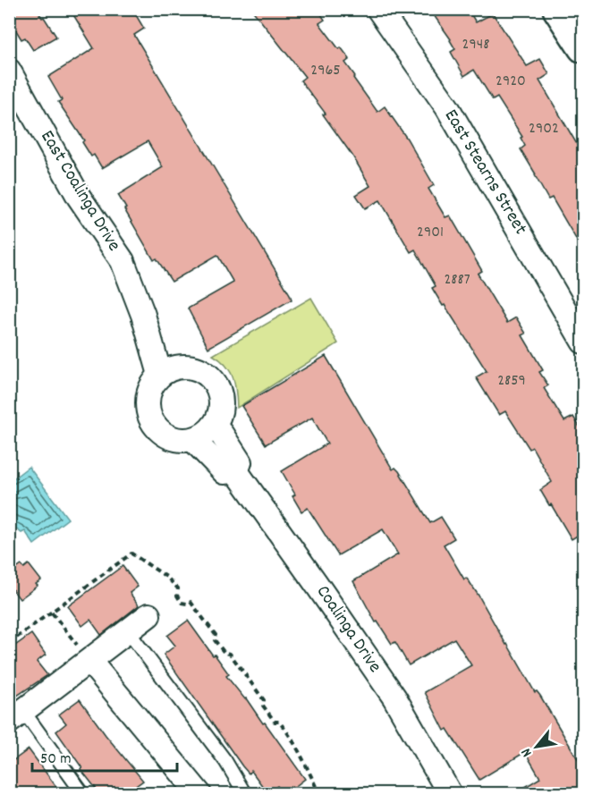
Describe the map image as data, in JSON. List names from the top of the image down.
{
  "streets": {
    "street": ["East Stearns Street", "East Coalinga Drive", "Coalinga Drive"]
  },
  "crossings": [
    ["East Coalinga Drive", "Coalinga Drive"]
  ],
  "house_numbers": [
    "2948",
    "2965",
    "2920",
    "2902",
    "2901",
    "2887",
    "2859"
  ],
  "scale_bar": "50 m",
  "north": "bottom left"
}
